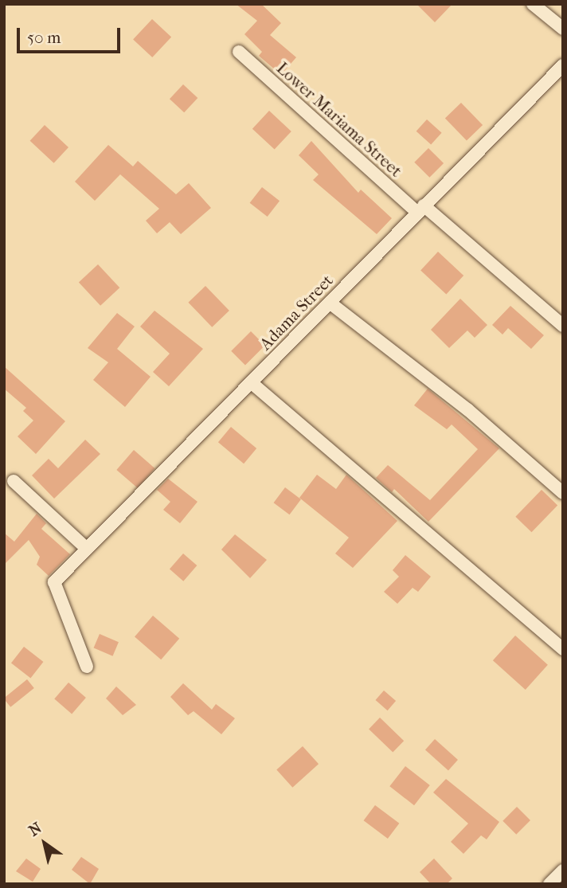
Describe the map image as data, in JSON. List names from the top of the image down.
{
  "streets": {
    "street": ["Lower Mariama Street", "Adama Street"]
  },
  "crossings": [
    ["Lower Mariama Street", "Adama Street"]
  ],
  "scale_bar": "50 m",
  "north": "top left"
}
